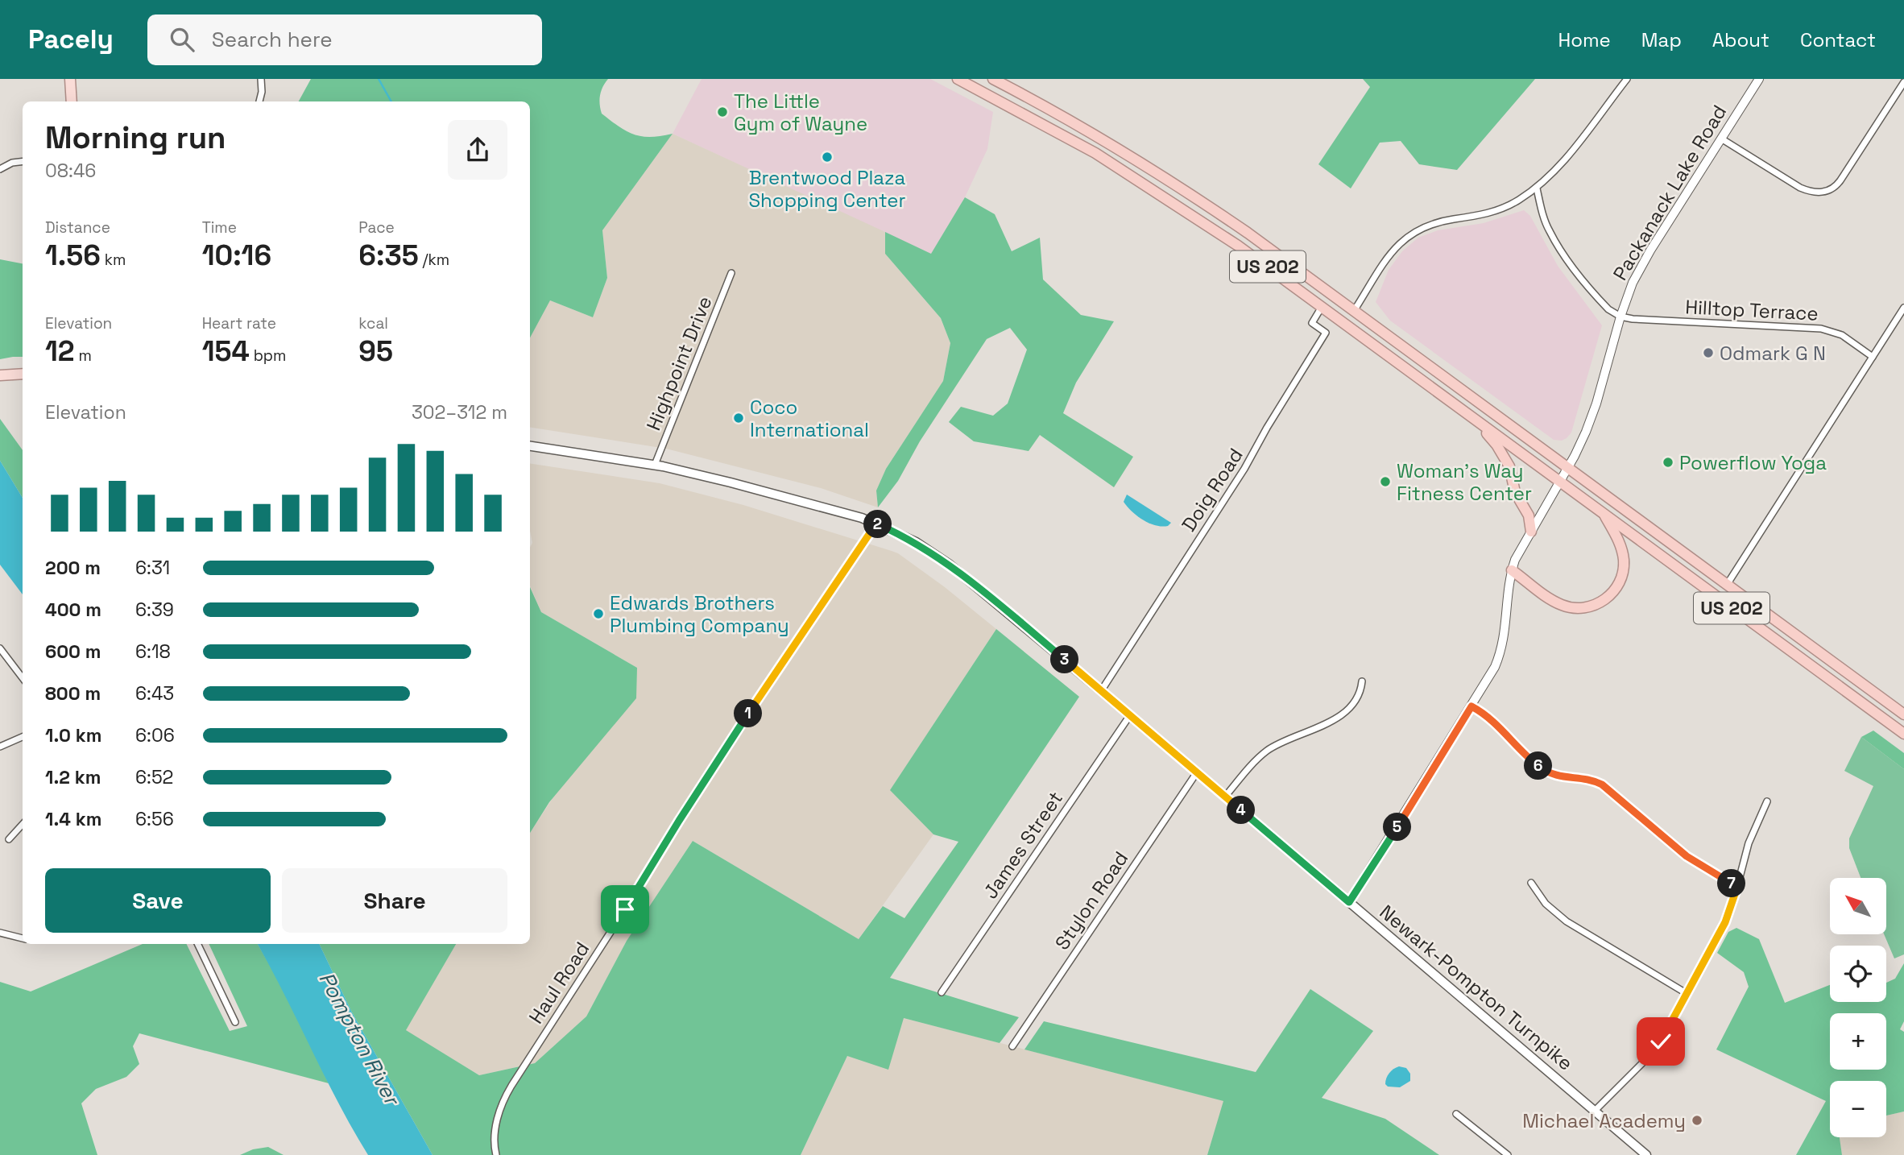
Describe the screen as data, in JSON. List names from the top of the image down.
{
  "streets": {
    "highway": ["US 202"],
    "main road": ["Newark-Pompton Turnpike"],
    "street": [
      "Packanack Lake Road",
      "Hilltop Terrace",
      "Highpoint Drive",
      "Doig Road",
      "James Street",
      "Stylon Road",
      "Haul Road"
    ]
  },
  "crossings": [
    ["Packanack Lake Road", "US 202"],
    ["Packanack Lake Road", "Hilltop Terrace"],
    ["Packanack Lake Road", "Newark-Pompton Turnpike"],
    ["US 202", "Doig Road"],
    ["Highpoint Drive", "Newark-Pompton Turnpike"],
    ["Doig Road", "Newark-Pompton Turnpike"],
    ["James Street", "Newark-Pompton Turnpike"],
    ["Stylon Road", "Newark-Pompton Turnpike"],
    ["Haul Road", "Newark-Pompton Turnpike"]
  ],
  "water": ["Pompton River"],
  "places": [
    "The Little Gym of Wayne",
    "Brentwood Plaza Shopping Center",
    "Odmark G N",
    "Coco International",
    "Powerflow Yoga",
    "Woman's Way Fitness Center",
    "Edwards Brothers Plumbing Company",
    "Michael Academy"
  ],
  "north": "top left",
  "page": {
    "header": "Pacely",
    "search": "Search here",
    "nav": [
      "Home",
      "Map",
      "About",
      "Contact"
    ],
    "heading": ["Morning run", "08:46"],
    "stats": [
      ["Distance", "1.56 km"],
      ["Time", "10:16"],
      ["Pace", "6:35 /km"],
      ["Elevation", "12 m"],
      ["Heart rate", "154 bpm"],
      ["kcal", "95"]
    ],
    "chart": ["Elevation", "302–312 m"],
    "pins": [
      "2",
      "3",
      "1",
      "6",
      "4",
      "5",
      "7"
    ],
    "list": [
      {
        "name": "200 m",
        "note": "6:31"
      },
      {
        "name": "400 m",
        "note": "6:39"
      },
      {
        "name": "600 m",
        "note": "6:18"
      },
      {
        "name": "800 m",
        "note": "6:43"
      },
      {
        "name": "1.0 km",
        "note": "6:06"
      },
      {
        "name": "1.2 km",
        "note": "6:52"
      },
      {
        "name": "1.4 km",
        "note": "6:56"
      }
    ],
    "buttons": ["Save", "Share"],
    "map_buttons": ["+", "−"]
  }
}
